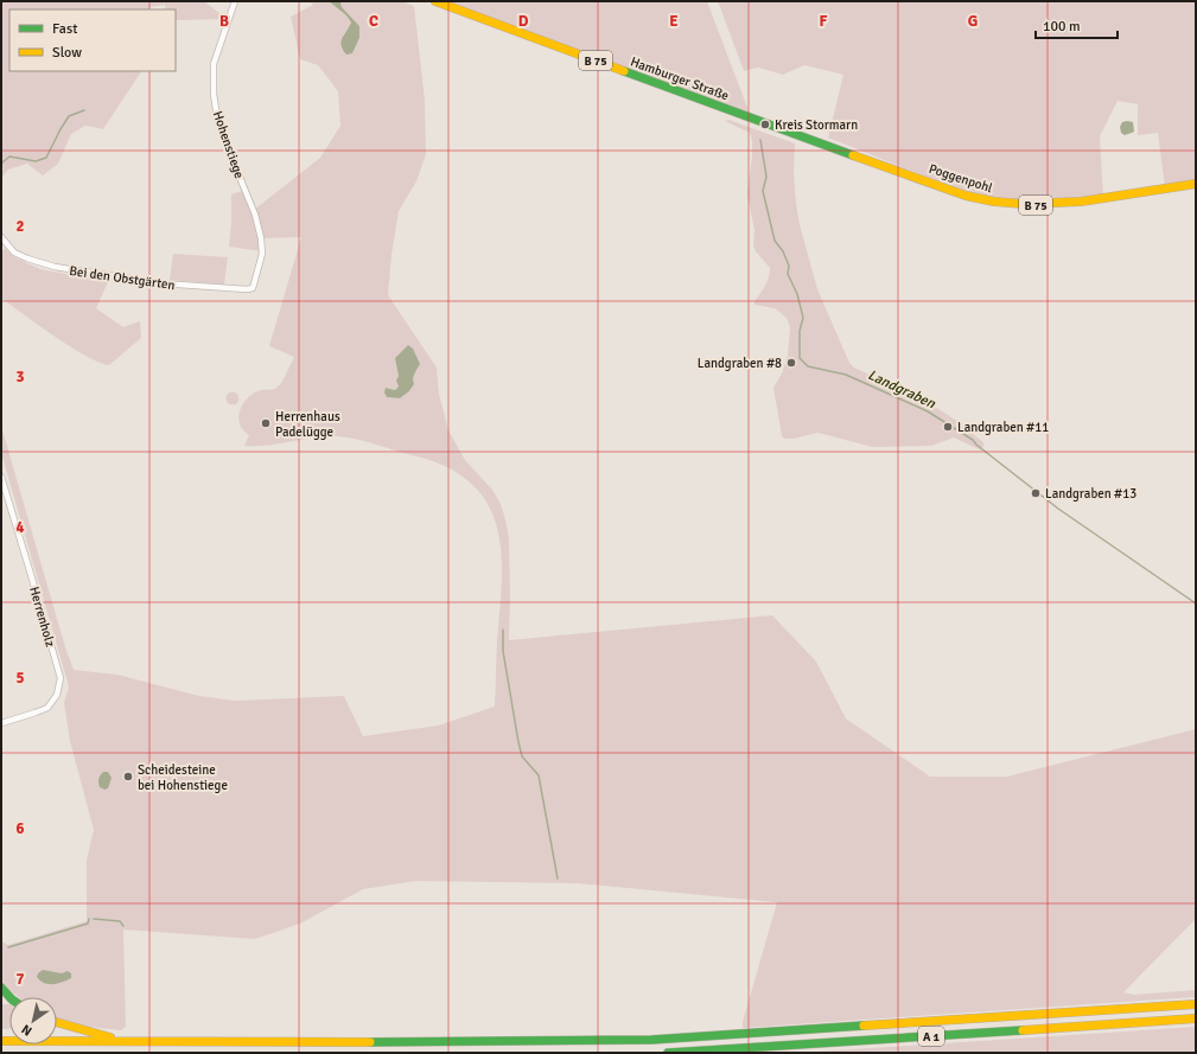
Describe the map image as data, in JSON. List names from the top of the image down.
{
  "streets": {
    "main road": [
      "B 75",
      "Hamburger Straße",
      "Poggenpohl",
      "A 1"
    ],
    "street": ["Hohenstiege", "Bei den Obstgärten", "Herrenholz"]
  },
  "crossings": [
    ["Hamburger Straße", "Poggenpohl"],
    ["Hohenstiege", "Bei den Obstgärten"]
  ],
  "water": ["Landgraben"],
  "places": [
    "Kreis Stormarn",
    "Landgraben #8",
    "Herrenhaus Padelügge",
    "Landgraben #11",
    "Landgraben #13",
    "Scheidesteine bei Hohenstiege"
  ],
  "legend": ["Fast", "Slow"],
  "scale_bar": "100 m",
  "north": "bottom left",
  "grid": {
    "columns": [
      "B",
      "C",
      "D",
      "E",
      "F",
      "G"
    ],
    "rows": [
      "2",
      "3",
      "4",
      "5",
      "6",
      "7"
    ]
  }
}
